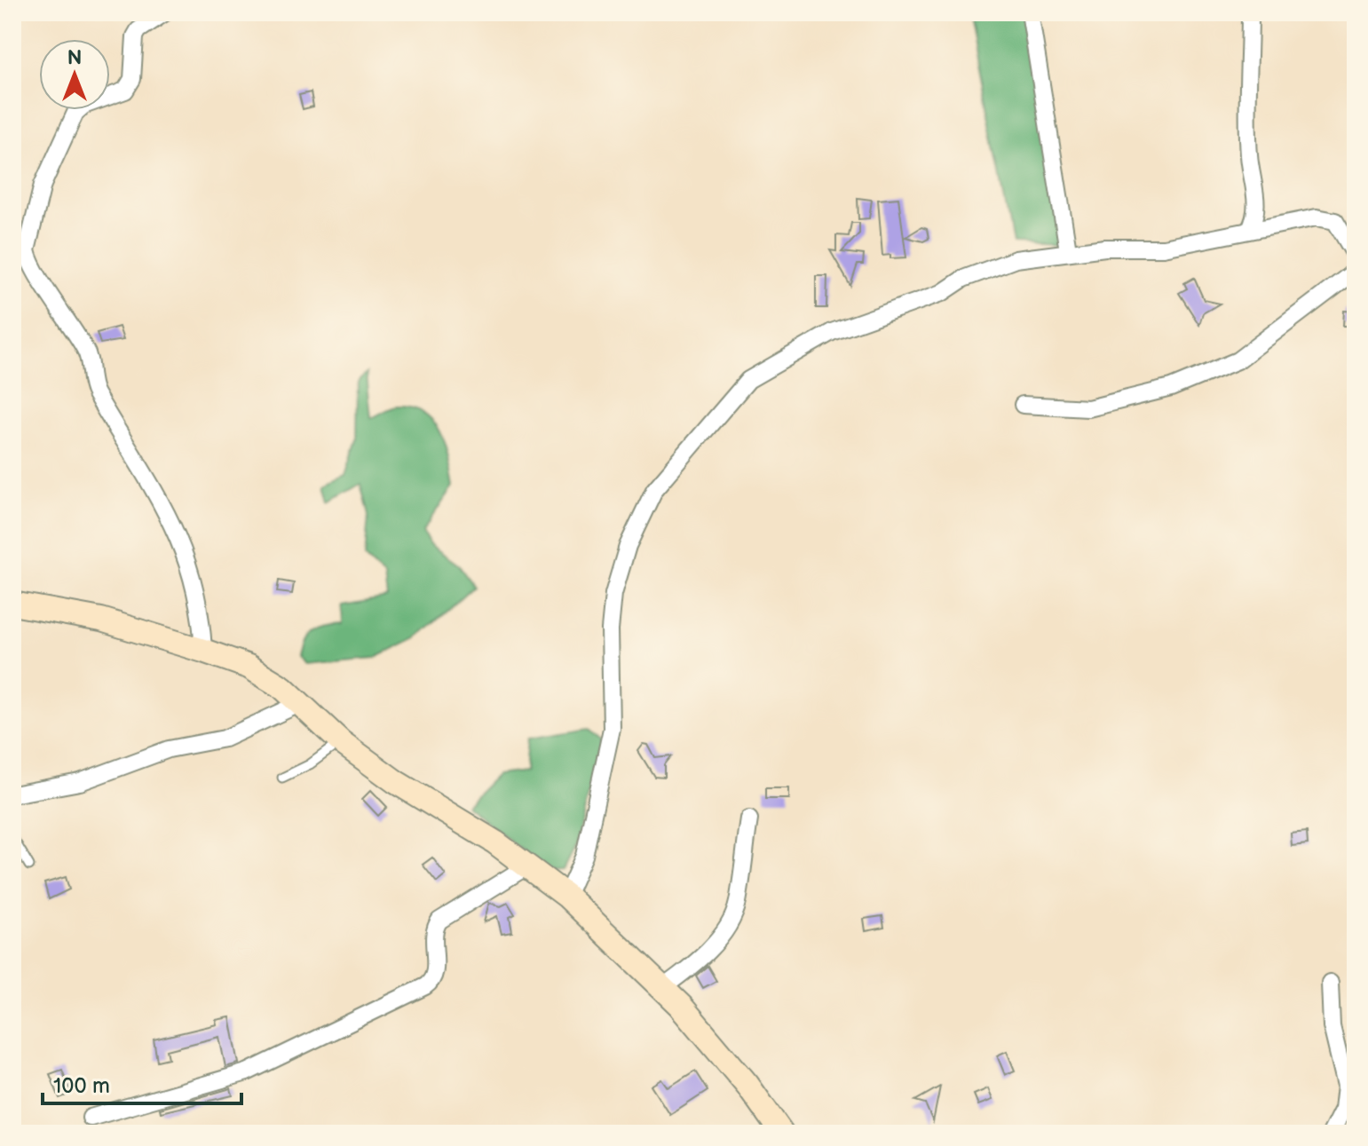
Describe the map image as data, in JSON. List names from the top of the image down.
{
  "scale_bar": "100 m",
  "north": "top"
}
